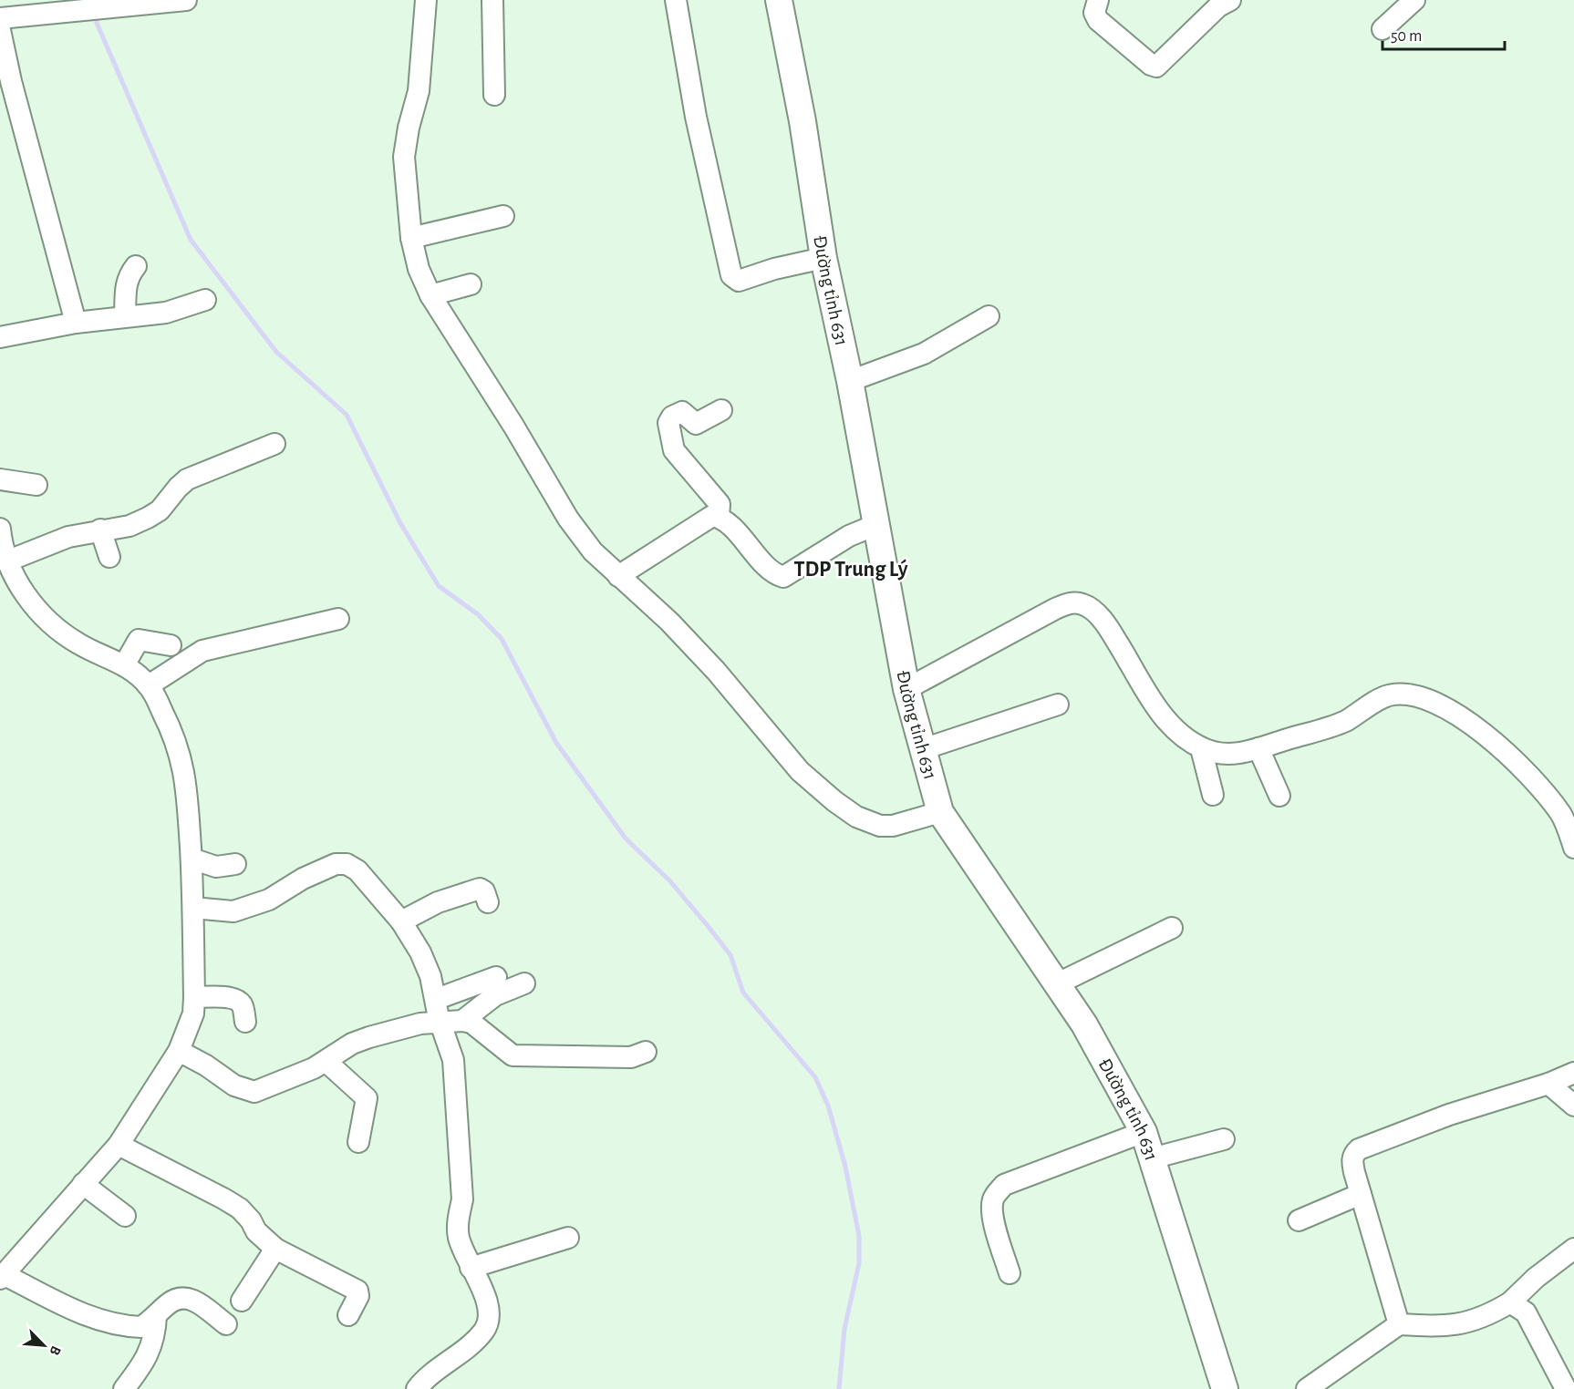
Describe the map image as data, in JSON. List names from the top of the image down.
{
  "streets": {
    "main road": ["Đường tỉnh 631"]
  },
  "districts": ["TDP Trung Lý"],
  "scale_bar": "50 m",
  "north": "bottom right"
}
